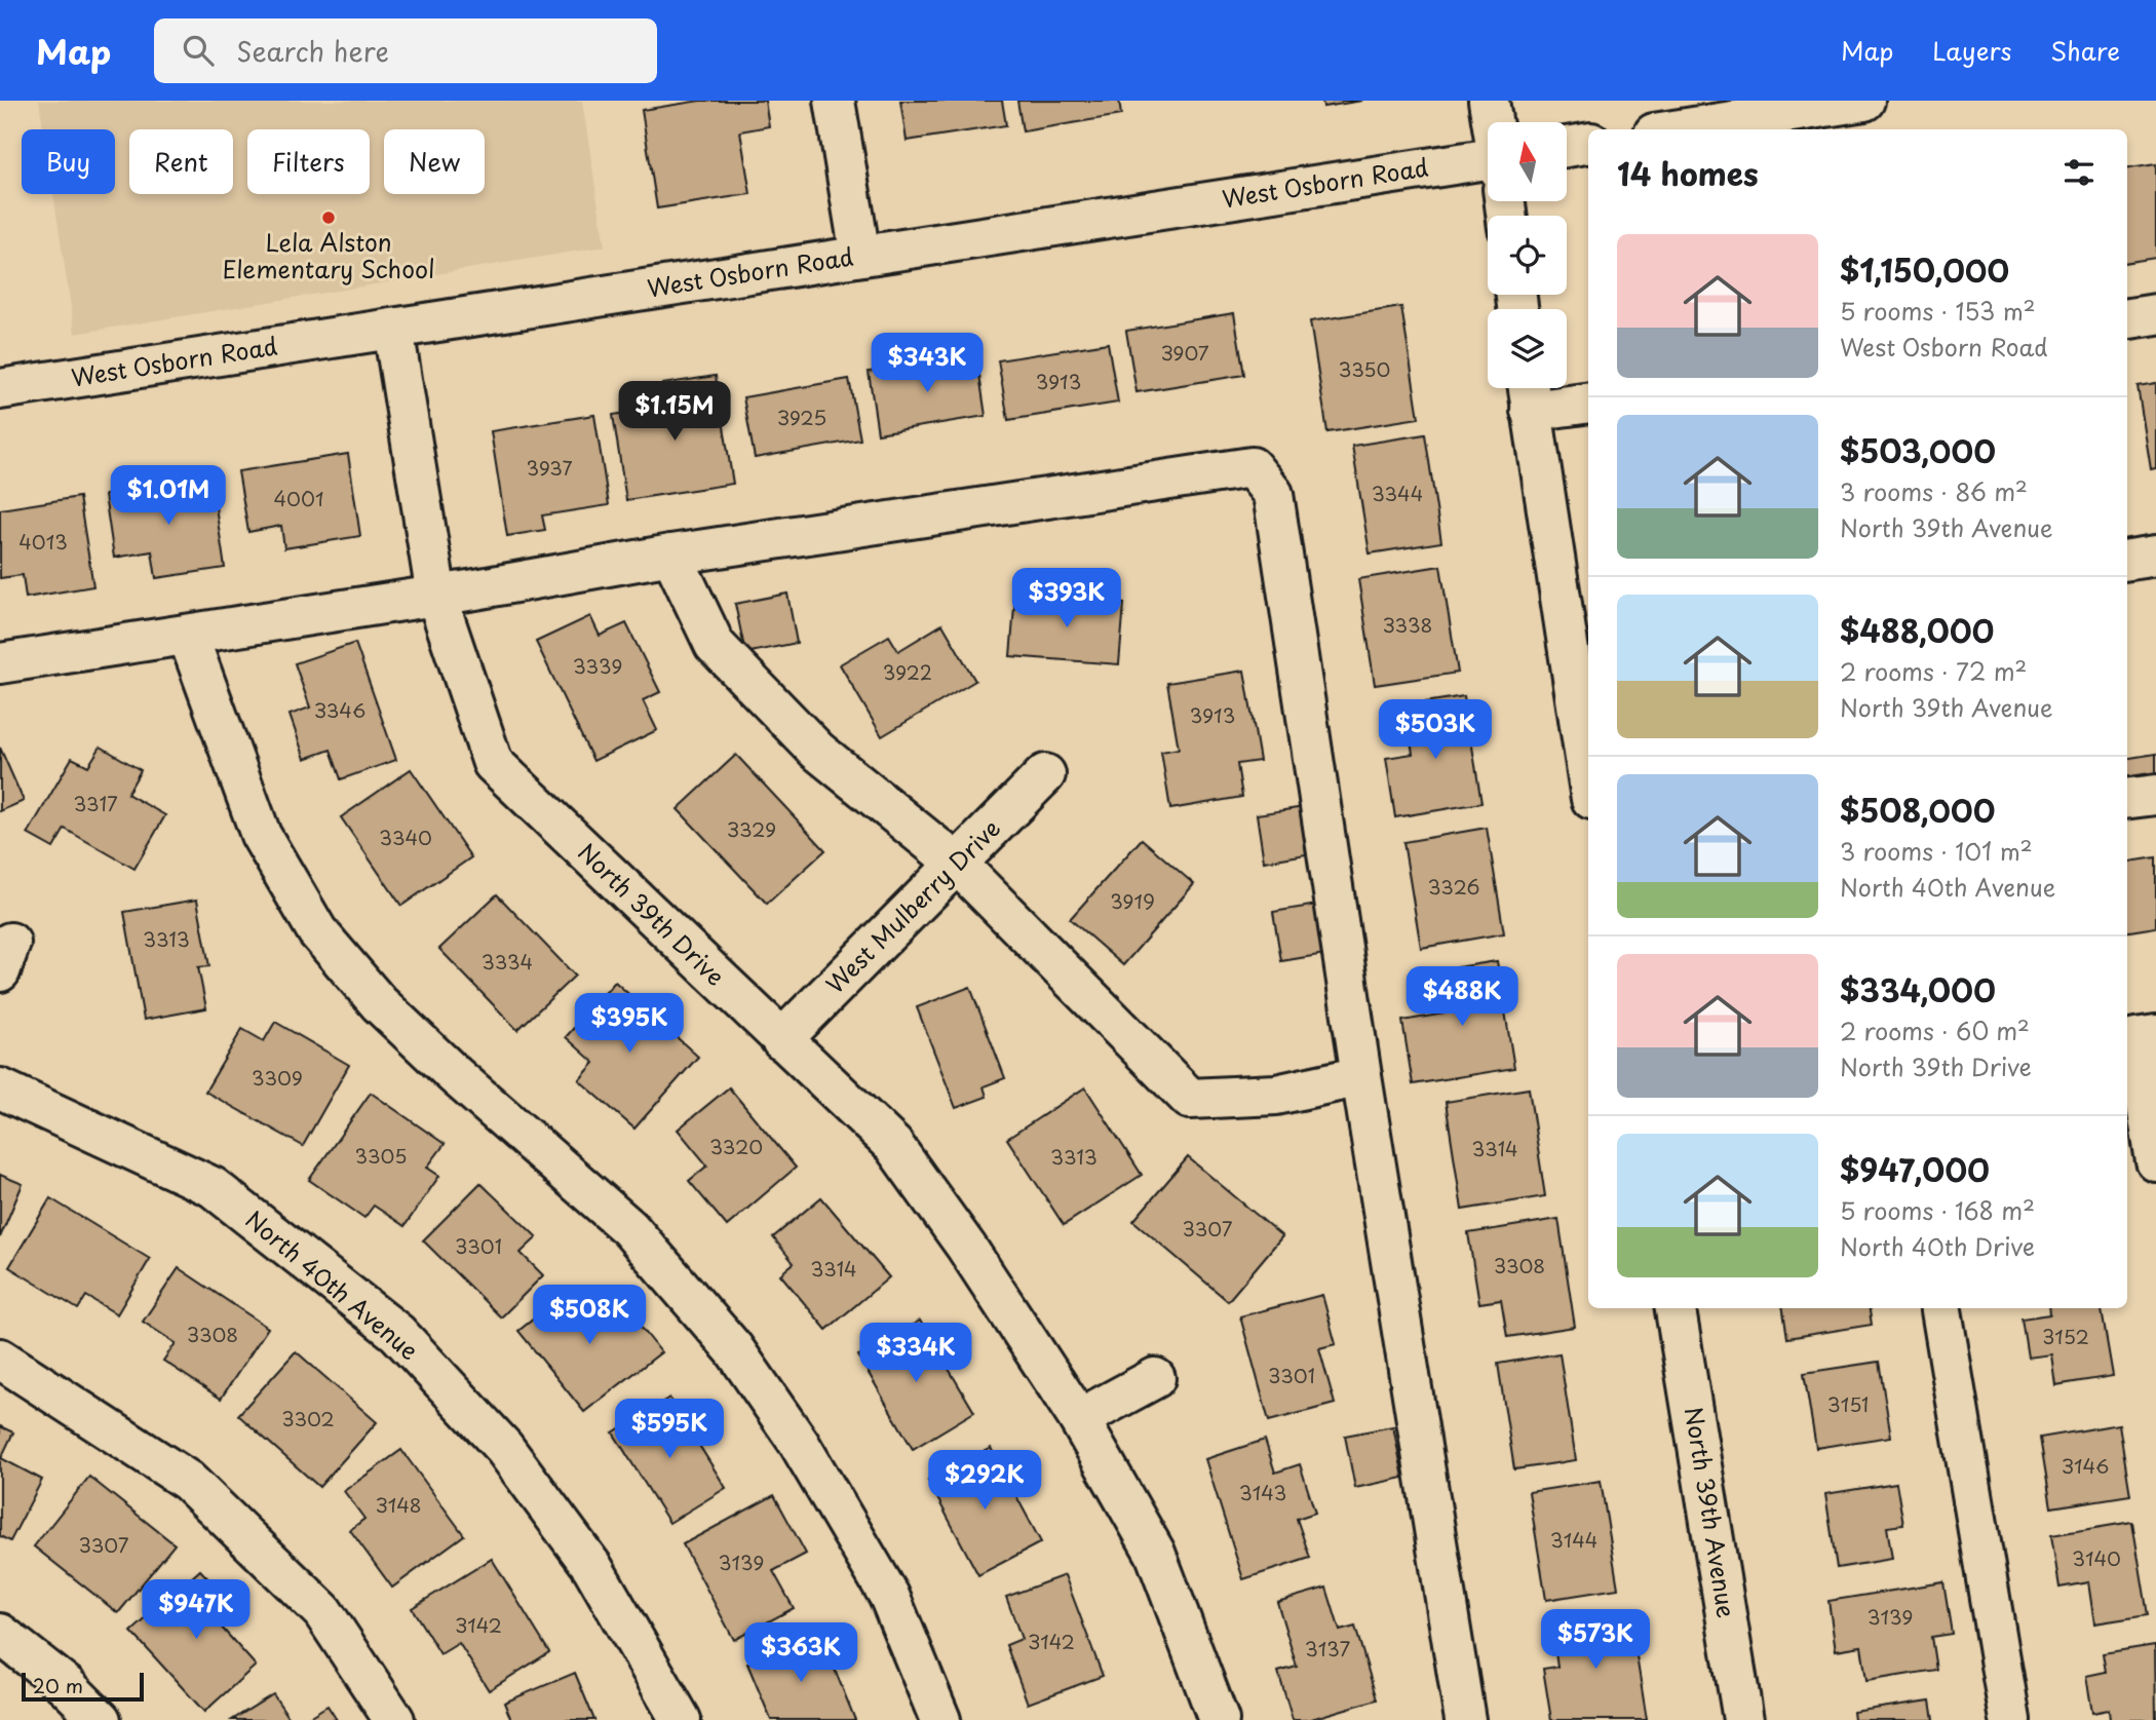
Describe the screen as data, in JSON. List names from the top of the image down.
{
  "streets": {
    "street": [
      "West Osborn Road",
      "West Mulberry Drive",
      "North 39th Drive",
      "North 40th Avenue",
      "North 39th Avenue"
    ]
  },
  "crossings": [
    ["West Osborn Road", "North 39th Drive"],
    ["West Mulberry Drive", "North 39th Drive"]
  ],
  "places": ["Lela Alston Elementary School"],
  "house_numbers": [
    "3907",
    "3350",
    "3913",
    "3925",
    "3937",
    "3344",
    "4001",
    "4013",
    "3338",
    "3339",
    "3922",
    "3346",
    "3913",
    "3317",
    "3329",
    "3340",
    "3326",
    "3919",
    "3313",
    "3334",
    "3309",
    "3320",
    "3314",
    "3305",
    "3313",
    "3307",
    "3301",
    "3308",
    "3314",
    "3308",
    "3152",
    "3301",
    "3151",
    "3302",
    "3146",
    "3143",
    "3148",
    "3144",
    "3307",
    "3140",
    "3139",
    "3139",
    "3142",
    "3142",
    "3137"
  ],
  "scale_bar": "20 m",
  "north": "top",
  "page": {
    "header": "Map",
    "search": "Search here",
    "nav": ["Map", "Layers", "Share"],
    "chip": [
      "Buy",
      "Rent",
      "Filters",
      "New"
    ],
    "heading": "14 homes",
    "list": [
      {
        "name": "$1,150,000",
        "note": "5 rooms · 153 m² · West Osborn Road"
      },
      {
        "name": "$503,000",
        "note": "3 rooms · 86 m² · North 39th Avenue"
      },
      {
        "name": "$488,000",
        "note": "2 rooms · 72 m² · North 39th Avenue"
      },
      {
        "name": "$508,000",
        "note": "3 rooms · 101 m² · North 40th Avenue"
      },
      {
        "name": "$334,000",
        "note": "2 rooms · 60 m² · North 39th Drive"
      },
      {
        "name": "$947,000",
        "note": "5 rooms · 168 m² · North 40th Drive"
      }
    ],
    "price": [
      "$343K",
      "$1.15M",
      "$1.01M",
      "$393K",
      "$503K",
      "$488K",
      "$395K",
      "$508K",
      "$334K",
      "$595K",
      "$292K",
      "$947K",
      "$573K",
      "$363K"
    ],
    "scale": "20 m"
  }
}
